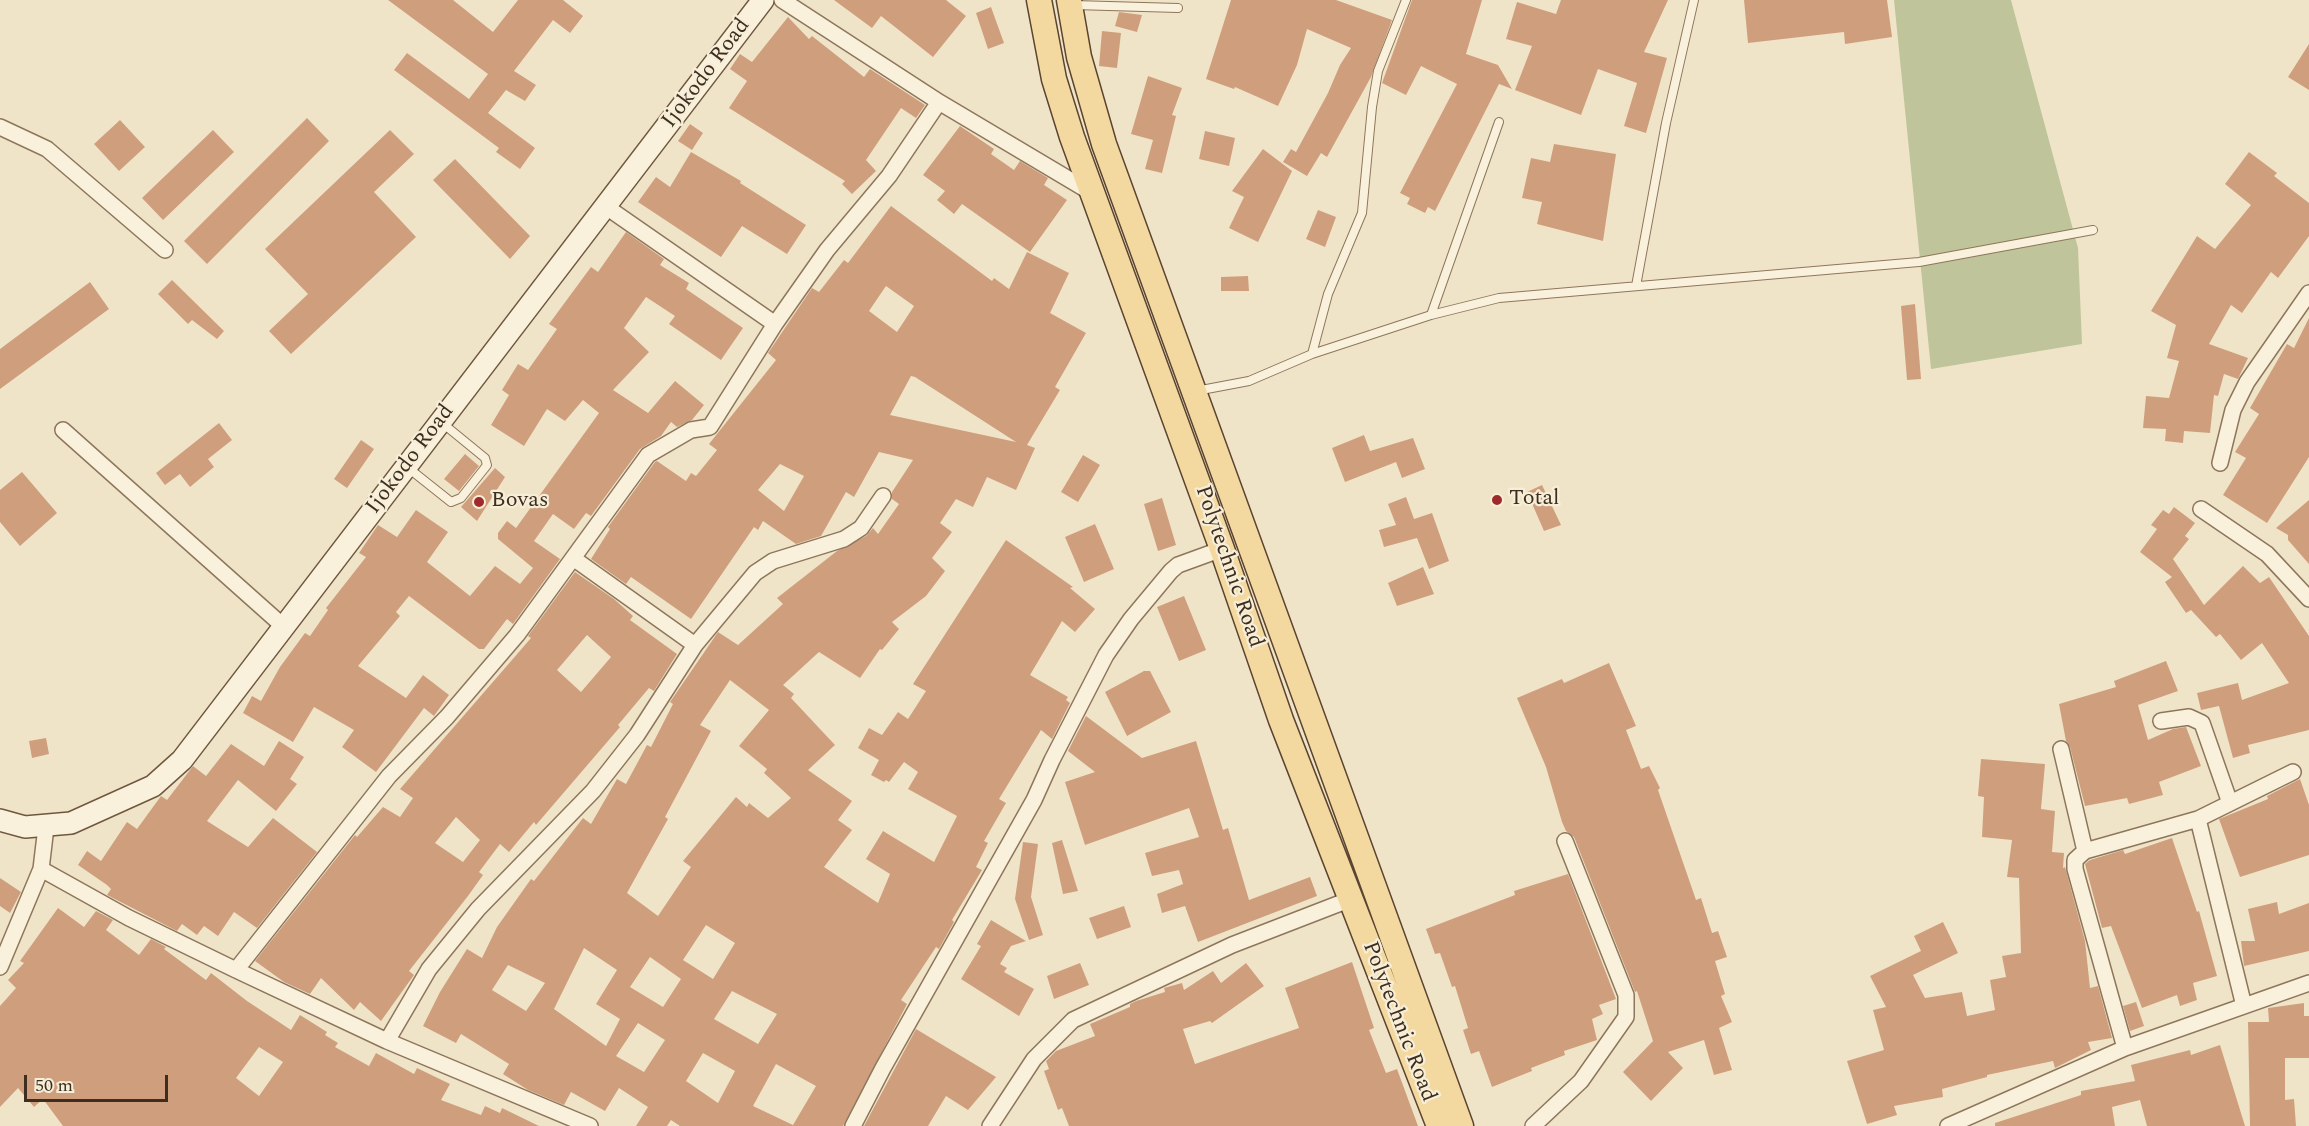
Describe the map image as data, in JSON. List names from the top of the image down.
{
  "streets": {
    "main road": ["Ijokodo Road", "Polytechnic Road"]
  },
  "places": ["Total", "Bovas"],
  "scale_bar": "50 m"
}
